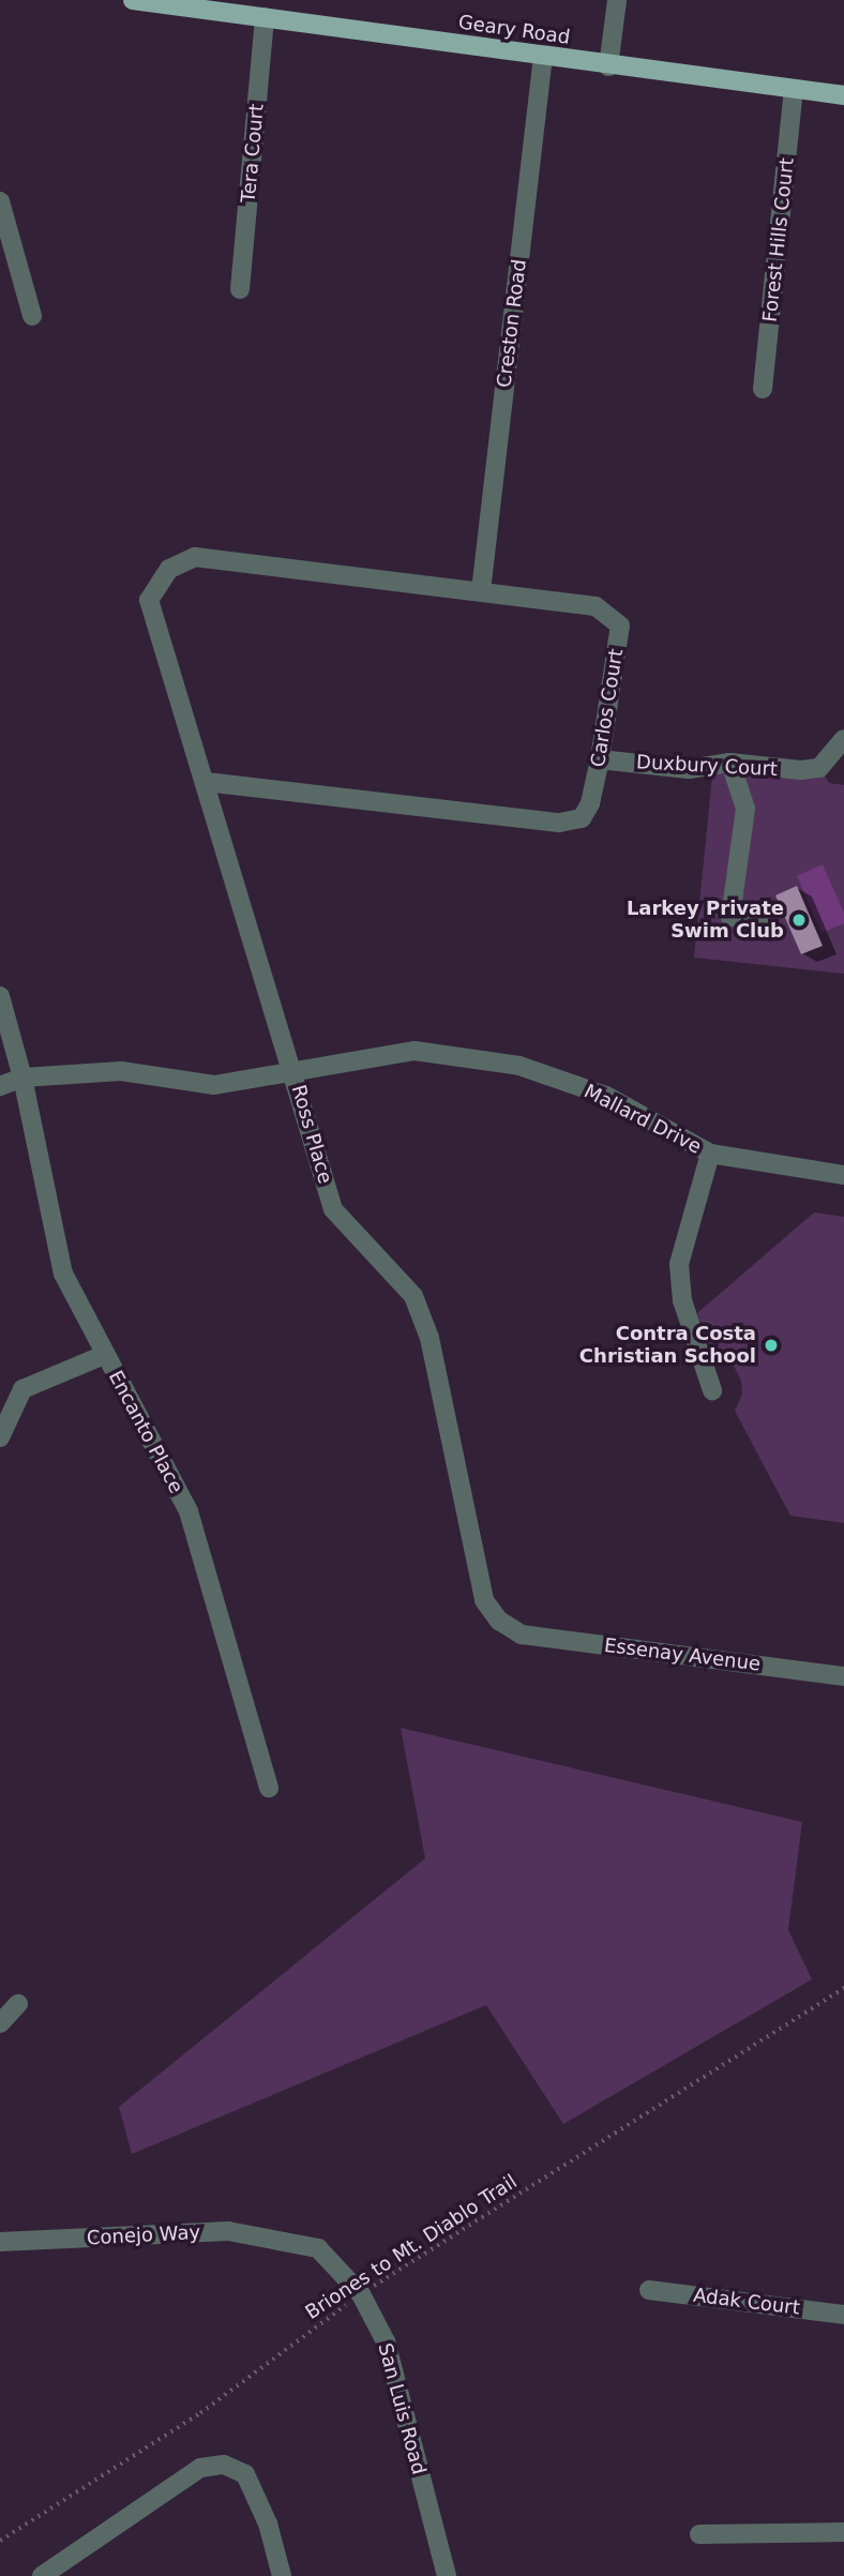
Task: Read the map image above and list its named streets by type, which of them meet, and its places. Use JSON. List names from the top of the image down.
{
  "streets": {
    "main road": ["Geary Road"],
    "street": [
      "Tera Court",
      "Forest Hills Court",
      "Creston Road",
      "Carlos Court",
      "Duxbury Court",
      "Mallard Drive",
      "Ross Place",
      "Encanto Place",
      "Essenay Avenue",
      "Conejo Way",
      "Adak Court",
      "San Luis Road"
    ],
    "path": ["Briones to Mt. Diablo Trail"]
  },
  "crossings": [
    ["Geary Road", "Tera Court"],
    ["Geary Road", "Forest Hills Court"],
    ["Geary Road", "Creston Road"],
    ["Creston Road", "Carlos Court"],
    ["Carlos Court", "Duxbury Court"],
    ["Carlos Court", "Ross Place"],
    ["Mallard Drive", "Ross Place"],
    ["Mallard Drive", "Encanto Place"],
    ["Ross Place", "Essenay Avenue"],
    ["Conejo Way", "San Luis Road"],
    ["Briones to Mt. Diablo Trail", "San Luis Road"]
  ],
  "places": ["Larkey Private Swim Club", "Contra Costa Christian School"]
}
